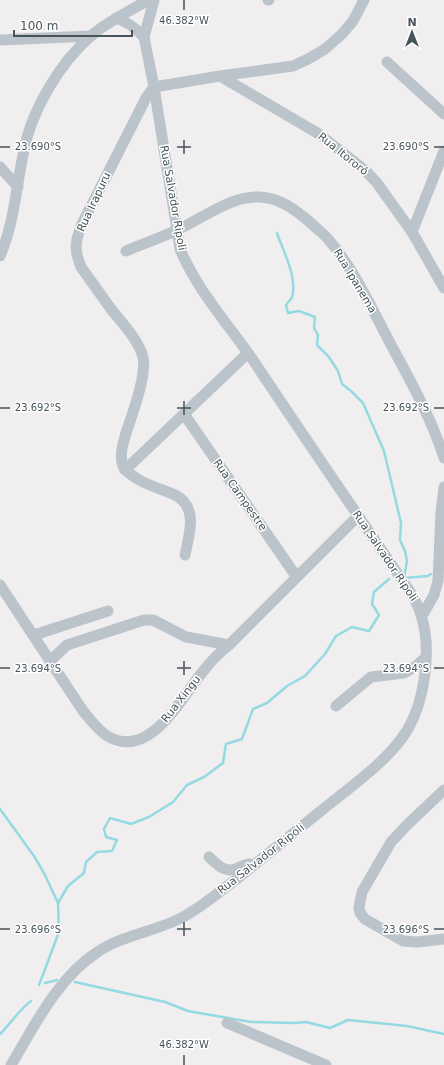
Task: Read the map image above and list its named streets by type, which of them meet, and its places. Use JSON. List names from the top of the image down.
{
  "streets": {
    "street": [
      "Rua Itororó",
      "Rua Salvador Ripoli",
      "Rua Irapuru",
      "Rua Ipanema",
      "Rua Campestre",
      "Rua Xingu"
    ]
  },
  "crossings": [
    ["Rua Salvador Ripoli", "Rua Irapuru"],
    ["Rua Salvador Ripoli", "Rua Ipanema"],
    ["Rua Salvador Ripoli", "Rua Xingu"],
    ["Rua Campestre", "Rua Xingu"]
  ],
  "scale_bar": "100 m",
  "north": "top",
  "coordinates": [
    "46.382°W",
    "23.690°S",
    "23.692°S",
    "23.694°S",
    "23.696°S"
  ]
}
